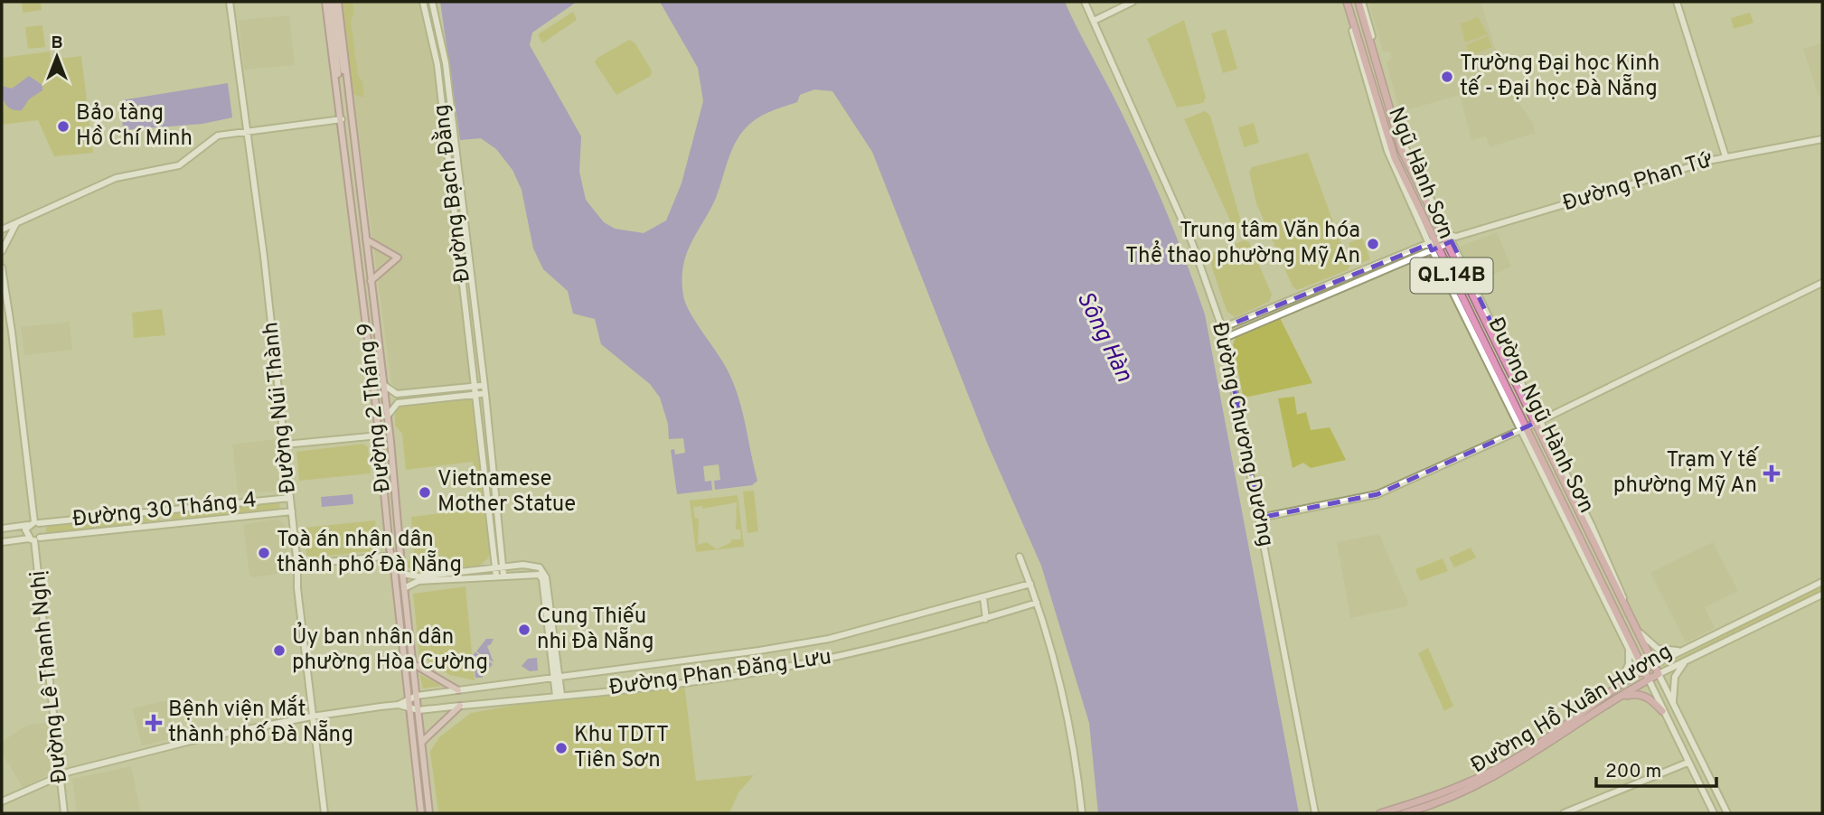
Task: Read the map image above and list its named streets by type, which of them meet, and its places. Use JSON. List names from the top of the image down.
{
  "streets": {
    "highway": [
      "Ngũ Hành Sơn",
      "QL.14B",
      "Đường Ngũ Hành Sơn",
      "Đường Hồ Xuân Hương"
    ],
    "main road": [
      "Đường Phan Tứ",
      "Đường Bạch Đằng",
      "Đường Núi Thành",
      "Đường 2 Tháng 9",
      "Đường Chương Dương",
      "Đường 30 Tháng 4",
      "Đường Phan Đăng Lưu",
      "Đường Lê Thanh Nghị"
    ]
  },
  "crossings": [
    ["Ngũ Hành Sơn", "Đường Phan Tứ"],
    ["Ngũ Hành Sơn", "Đường Ngũ Hành Sơn"],
    ["Đường Phan Tứ", "Đường Ngũ Hành Sơn"],
    ["Đường Núi Thành", "Đường 30 Tháng 4"],
    ["Đường Núi Thành", "Đường Phan Đăng Lưu"],
    ["Đường 2 Tháng 9", "Đường Phan Đăng Lưu"],
    ["Đường Ngũ Hành Sơn", "Đường Hồ Xuân Hương"],
    ["Đường 30 Tháng 4", "Đường Lê Thanh Nghị"],
    ["Đường Phan Đăng Lưu", "Đường Lê Thanh Nghị"]
  ],
  "water": ["Sông Hàn"],
  "places": {
    "other": [
      "Trường Đại học Kinh tế - Đại học Đà Nẵng",
      "Bảo tàng Hồ Chí Minh",
      "Trung tâm Văn hóa Thể thao phường Mỹ An",
      "Vietnamese Mother Statue",
      "Toà án nhân dân thành phố Đà Nẵng",
      "Cung Thiếu nhi Đà Nẵng",
      "Ủy ban nhân dân phường Hòa Cường",
      "Khu TDTT Tiên Sơn"
    ],
    "health": ["Trạm Y tế phường Mỹ An", "Bệnh viện Mắt thành phố Đà Nẵng"]
  },
  "scale_bar": "200 m",
  "north": "top"
}
